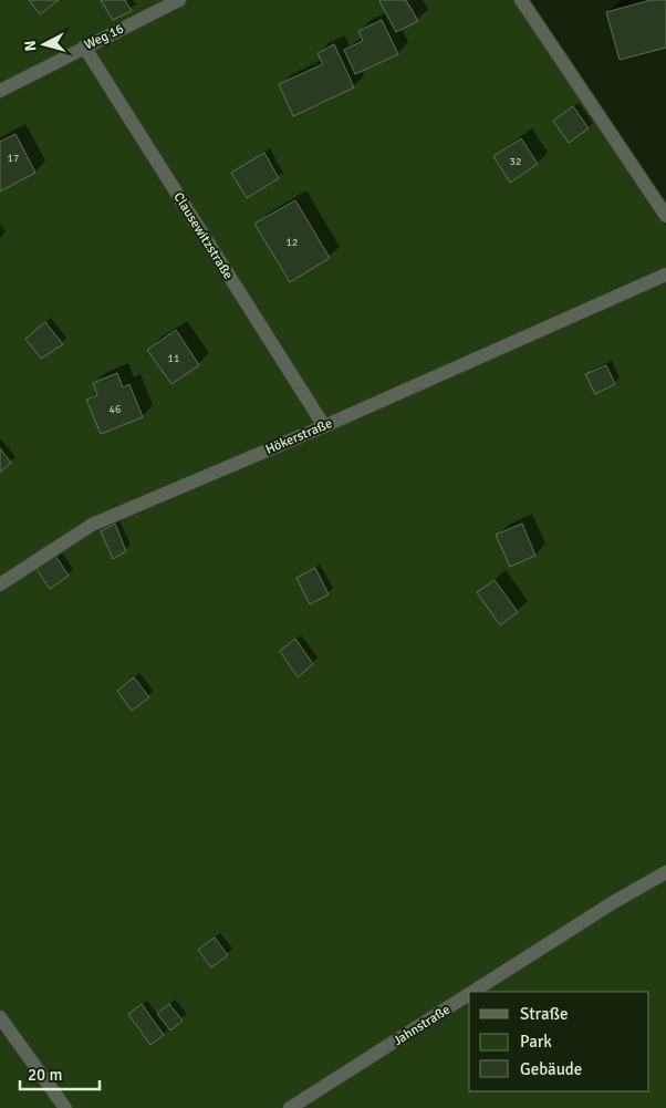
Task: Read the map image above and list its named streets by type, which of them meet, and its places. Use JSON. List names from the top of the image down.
{
  "streets": {
    "street": [
      "Weg 16",
      "Clausewitzstraße",
      "Hökerstraße",
      "Jahnstraße"
    ]
  },
  "crossings": [
    ["Weg 16", "Clausewitzstraße"],
    ["Clausewitzstraße", "Hökerstraße"]
  ],
  "house_numbers": [
    "17",
    "32",
    "12",
    "11",
    "46"
  ],
  "legend": ["Straße", "Park", "Gebäude"],
  "scale_bar": "20 m",
  "north": "left"
}
